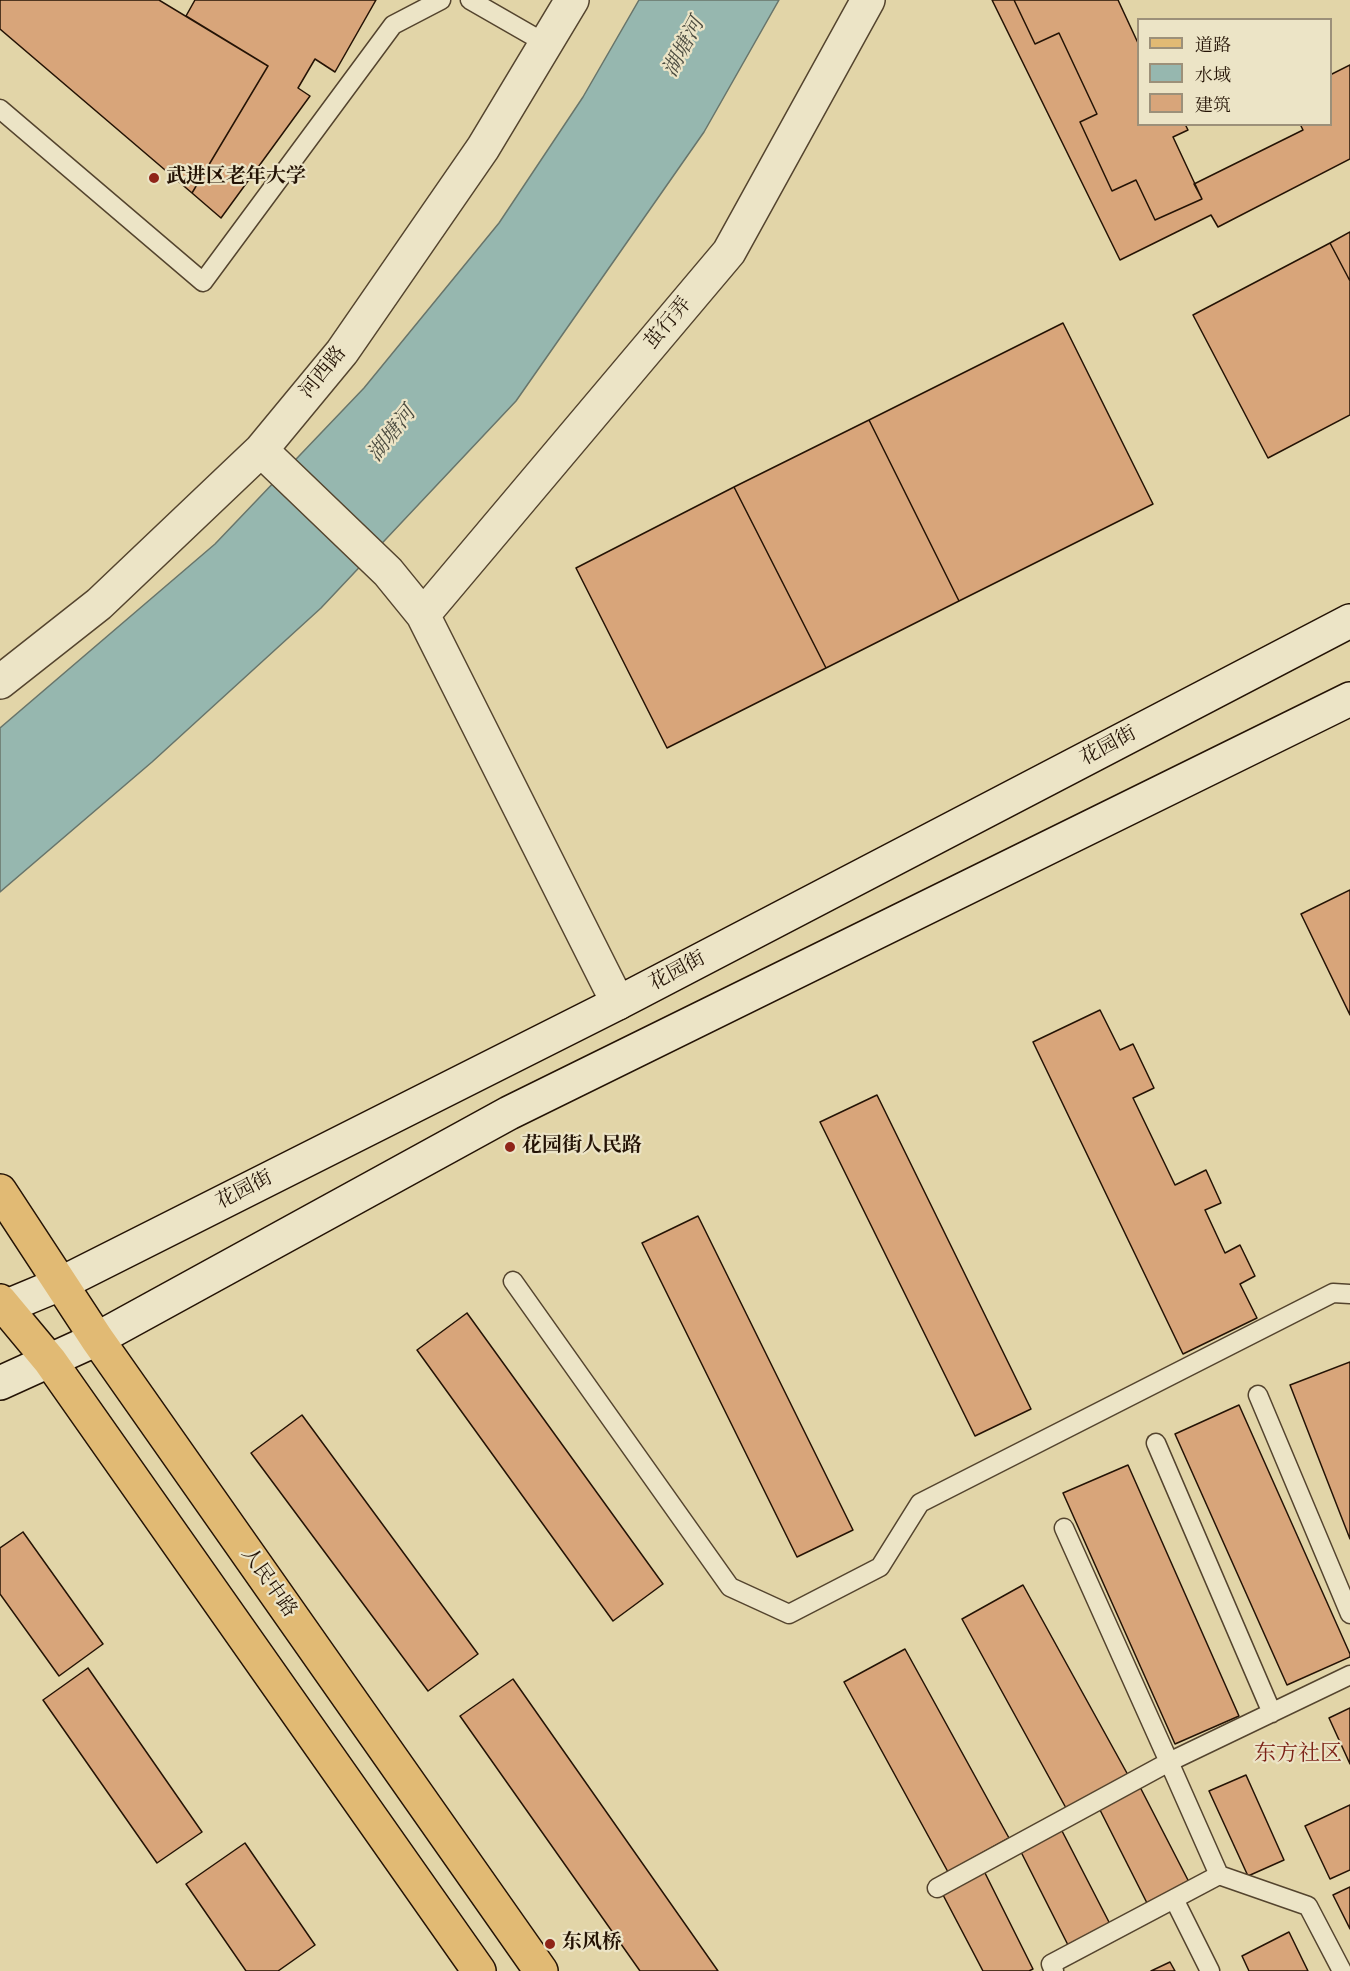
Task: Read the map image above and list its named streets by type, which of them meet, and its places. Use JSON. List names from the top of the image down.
{
  "streets": {
    "main road": [
      "茧行弄",
      "河西路",
      "花园街",
      "人民中路"
    ]
  },
  "crossings": [
    ["花园街", "人民中路"]
  ],
  "districts": ["东方社区"],
  "water": ["湖塘河"],
  "places": ["武进区老年大学", "花园街人民路", "东风桥"],
  "legend": ["道路", "水域", "建筑"]
}
